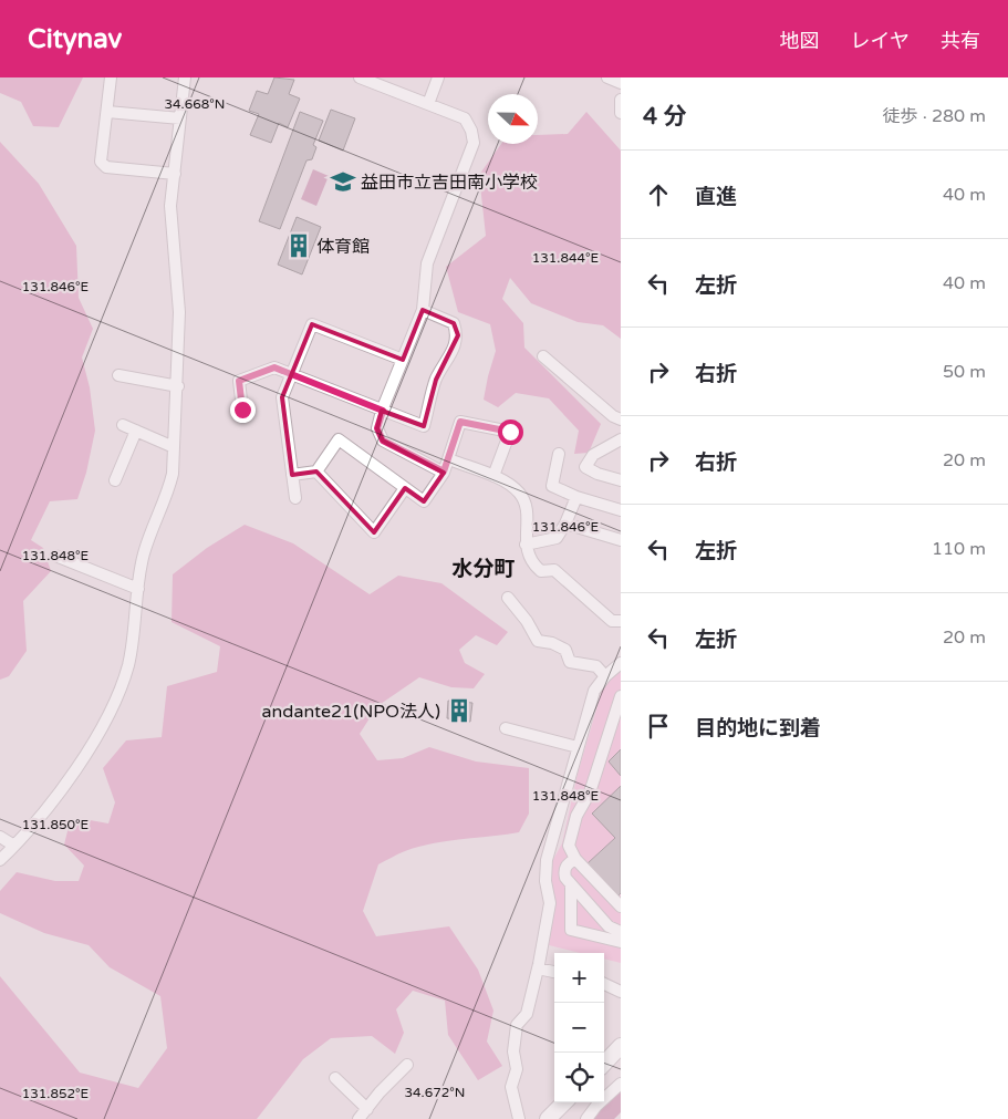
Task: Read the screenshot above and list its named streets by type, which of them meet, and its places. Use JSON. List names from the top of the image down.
{
  "districts": ["水分町"],
  "places": {
    "school or university": ["益田市立吉田南小学校"],
    "building": ["体育館", "andante21(NPO法人)"]
  },
  "north": "right",
  "page": {
    "header": "Citynav",
    "nav": ["地図", "レイヤ", "共有"],
    "heading": ["4 分", "徒歩 · 280 m"],
    "list": [
      ["直進", "40 m"],
      ["左折", "40 m"],
      ["右折", "50 m"],
      ["右折", "20 m"],
      ["左折", "110 m"],
      ["左折", "20 m"],
      "目的地に到着"
    ],
    "map_buttons": ["+", "−"]
  },
  "coordinates": [
    "34.668°N",
    "131.844°E",
    "131.846°E",
    "131.848°E",
    "131.850°E",
    "34.672°N",
    "131.852°E"
  ]
}
